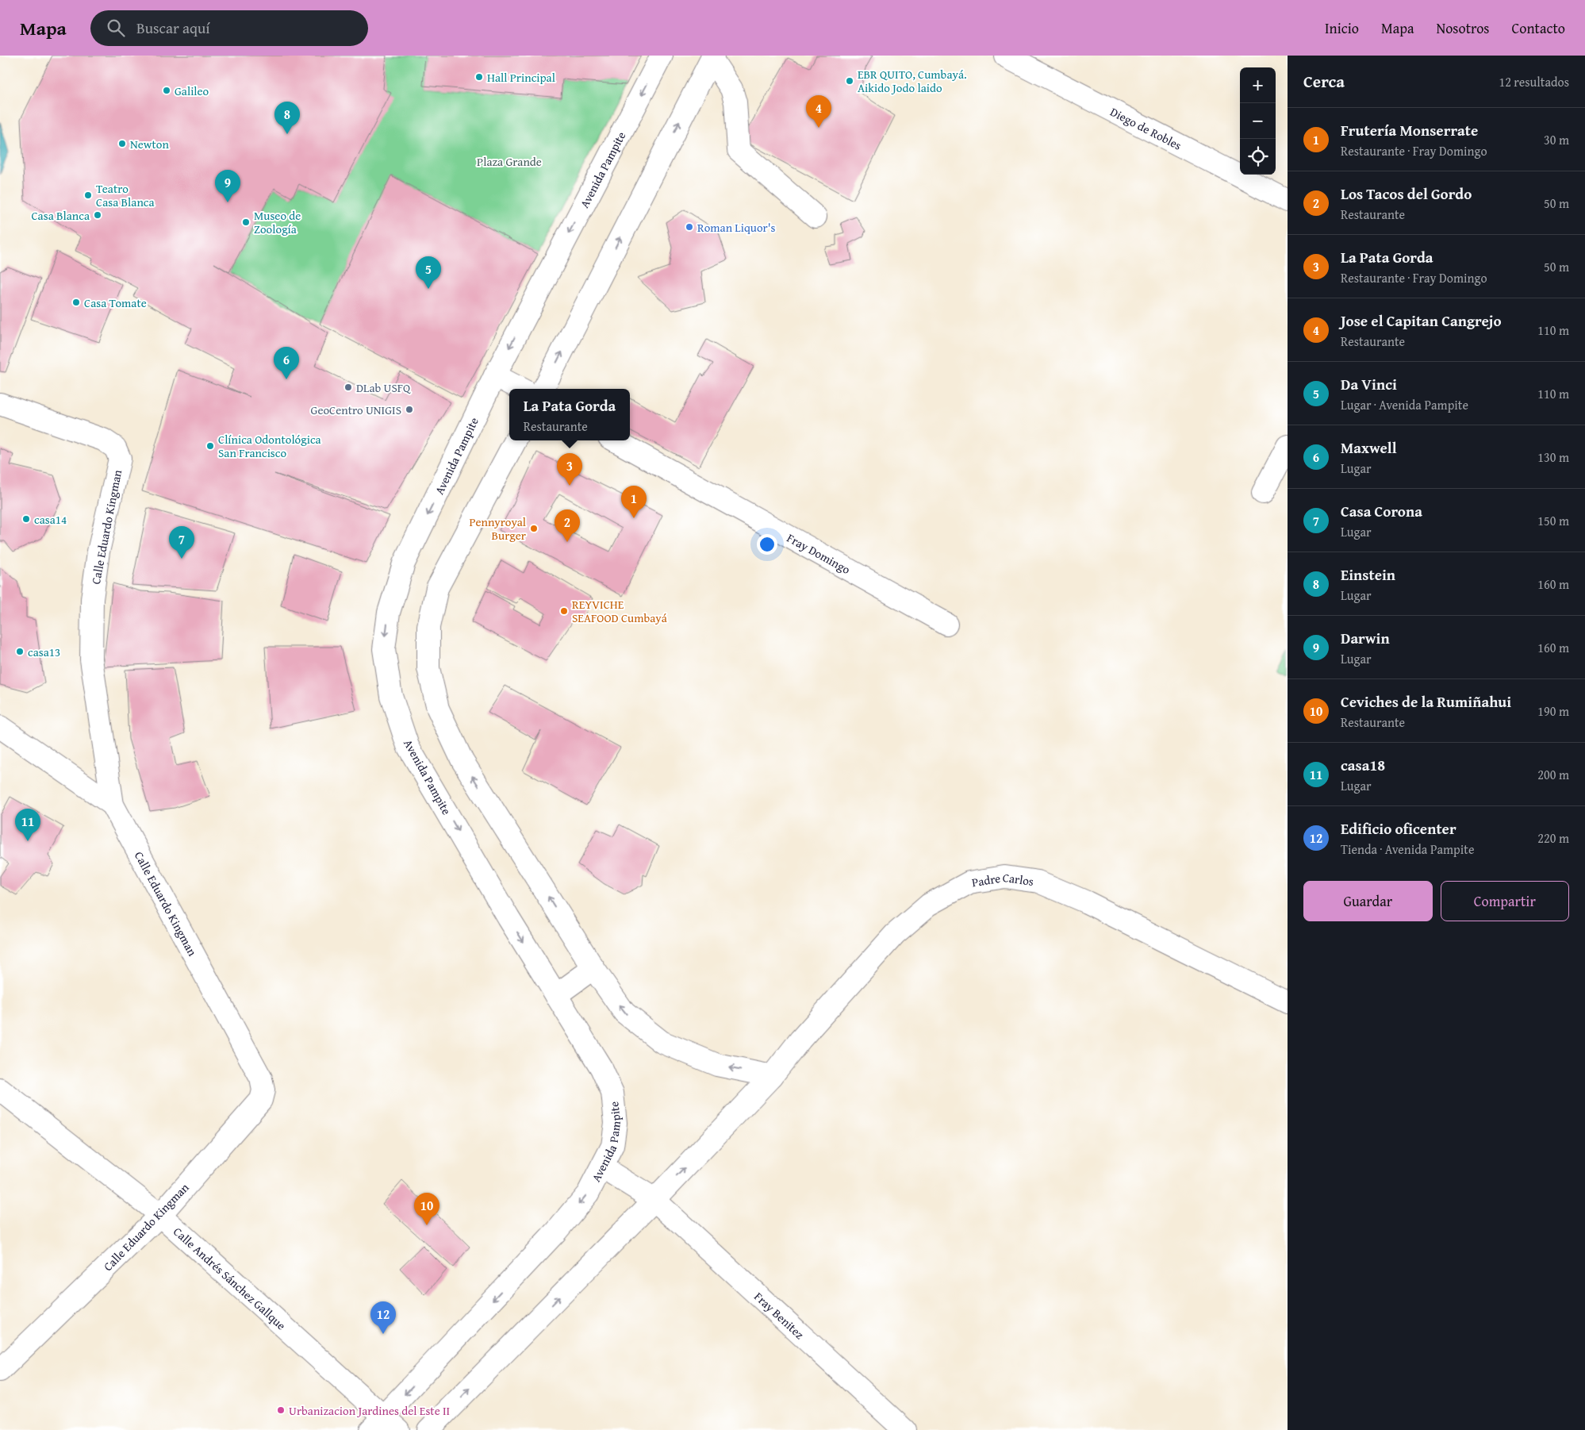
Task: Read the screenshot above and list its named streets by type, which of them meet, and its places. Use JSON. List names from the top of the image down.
{
  "streets": {
    "street": [
      "Diego de Robles",
      "Avenida Pampite",
      "Calle Eduardo Kingman",
      "Fray Domingo",
      "Padre Carlos",
      "Calle Andrés Sánchez Gallque",
      "Fray Benitez"
    ]
  },
  "crossings": [
    ["Avenida Pampite", "Calle Andrés Sánchez Gallque"],
    ["Avenida Pampite", "Fray Benitez"],
    ["Calle Eduardo Kingman", "Calle Andrés Sánchez Gallque"]
  ],
  "one_way": ["Avenida Pampite"],
  "parks": ["Plaza Grande"],
  "places": [
    "Hall Principal",
    "EBR QUITO, Cumbayá. Aikido Jodo laido",
    "Galileo",
    "Newton",
    "Teatro Casa Blanca",
    "Casa Blanca",
    "Museo de Zoología",
    "Roman Liquor's",
    "Casa Tomate",
    "DLab USFQ",
    "GeoCentro UNIGIS",
    "Clínica Odontológica San Francisco",
    "casa14",
    "Pennyroyal Burger",
    "REYVICHE SEAFOOD Cumbayá",
    "casa13",
    "Urbanizacion Jardines del Este II"
  ],
  "page": {
    "header": "Mapa",
    "search": "Buscar aquí",
    "nav": [
      "Inicio",
      "Mapa",
      "Nosotros",
      "Contacto"
    ],
    "heading": ["Cerca", "12 resultados"],
    "map_buttons": ["+", "−"],
    "pins": [
      "4",
      "8",
      "9",
      "5",
      "6",
      "3",
      "1",
      "2",
      "7",
      "11",
      "10",
      "12"
    ],
    "list": [
      {
        "mark": "1",
        "name": "Frutería Monserrate",
        "note": "Restaurante · Fray Domingo",
        "value": "30 m"
      },
      {
        "mark": "2",
        "name": "Los Tacos del Gordo",
        "note": "Restaurante",
        "value": "50 m"
      },
      {
        "mark": "3",
        "name": "La Pata Gorda",
        "note": "Restaurante · Fray Domingo",
        "value": "50 m"
      },
      {
        "mark": "4",
        "name": "Jose el Capitan Cangrejo",
        "note": "Restaurante",
        "value": "110 m"
      },
      {
        "mark": "5",
        "name": "Da Vinci",
        "note": "Lugar · Avenida Pampite",
        "value": "110 m"
      },
      {
        "mark": "6",
        "name": "Maxwell",
        "note": "Lugar",
        "value": "130 m"
      },
      {
        "mark": "7",
        "name": "Casa Corona",
        "note": "Lugar",
        "value": "150 m"
      },
      {
        "mark": "8",
        "name": "Einstein",
        "note": "Lugar",
        "value": "160 m"
      },
      {
        "mark": "9",
        "name": "Darwin",
        "note": "Lugar",
        "value": "160 m"
      },
      {
        "mark": "10",
        "name": "Ceviches de la Rumiñahui",
        "note": "Restaurante",
        "value": "190 m"
      },
      {
        "mark": "11",
        "name": "casa18",
        "note": "Lugar",
        "value": "200 m"
      },
      {
        "mark": "12",
        "name": "Edificio oficenter",
        "note": "Tienda · Avenida Pampite",
        "value": "220 m"
      }
    ],
    "popup": ["La Pata Gorda", "Restaurante"],
    "buttons": ["Guardar", "Compartir"]
  }
}
